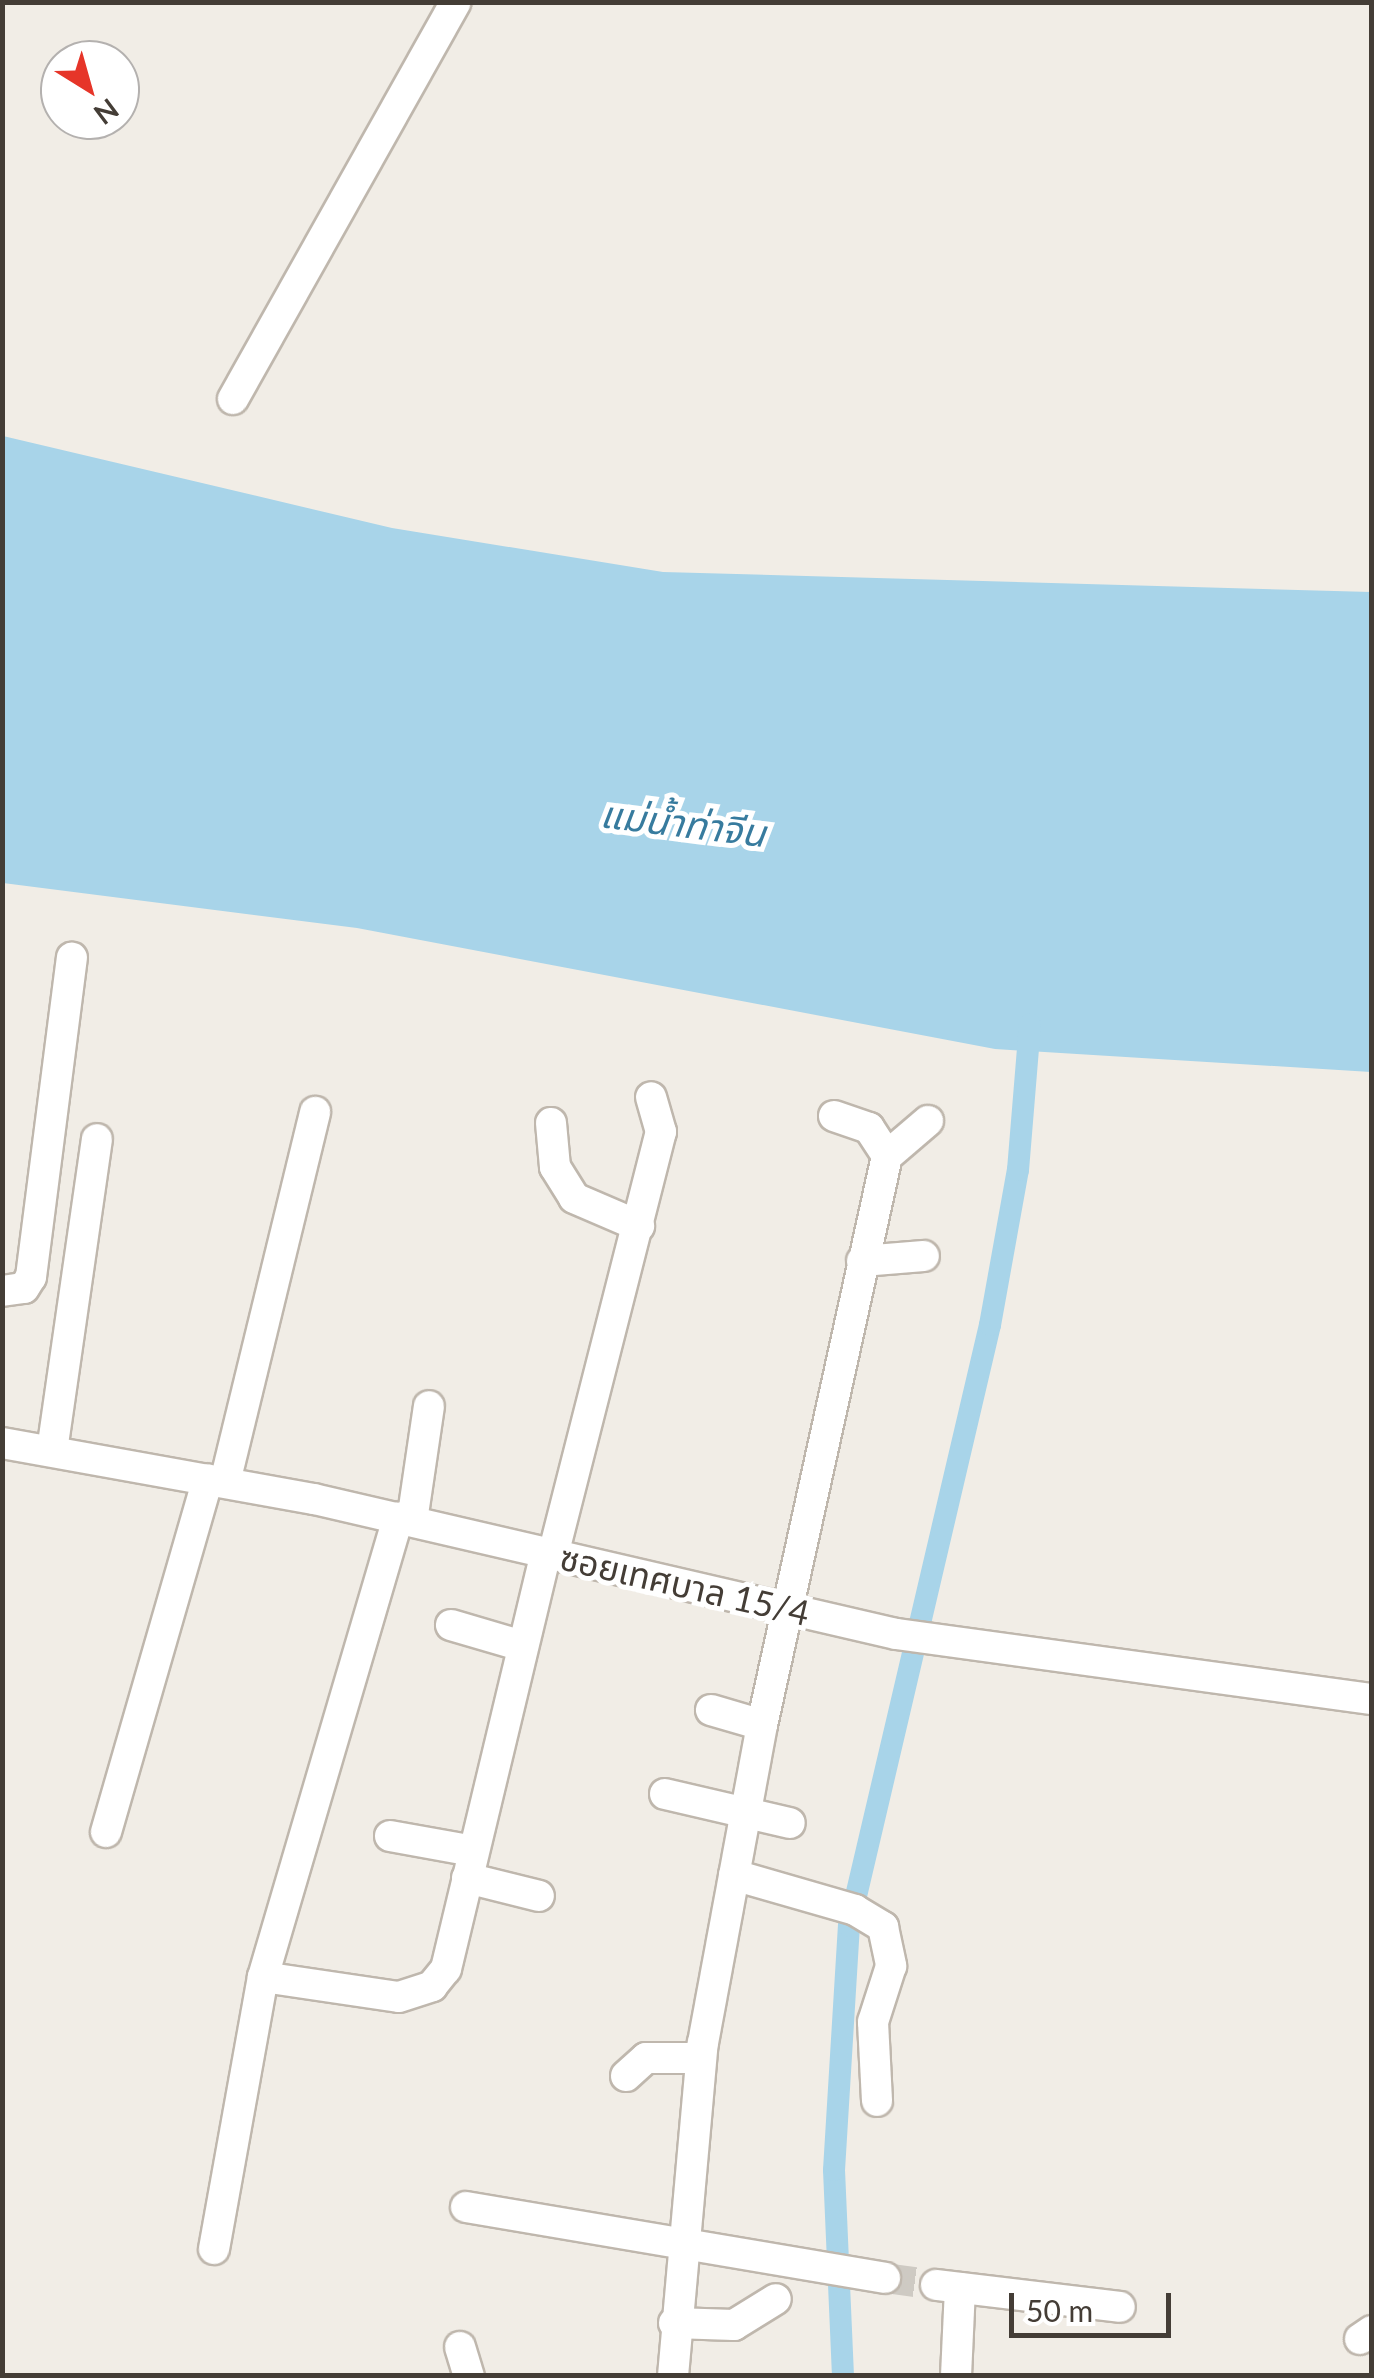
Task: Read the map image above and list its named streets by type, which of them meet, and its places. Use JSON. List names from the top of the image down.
{
  "streets": {
    "street": ["ซอยเทศบาล 15/4"]
  },
  "water": ["แม่น้ำท่าจีน"],
  "scale_bar": "50 m",
  "north": "bottom right"
}
